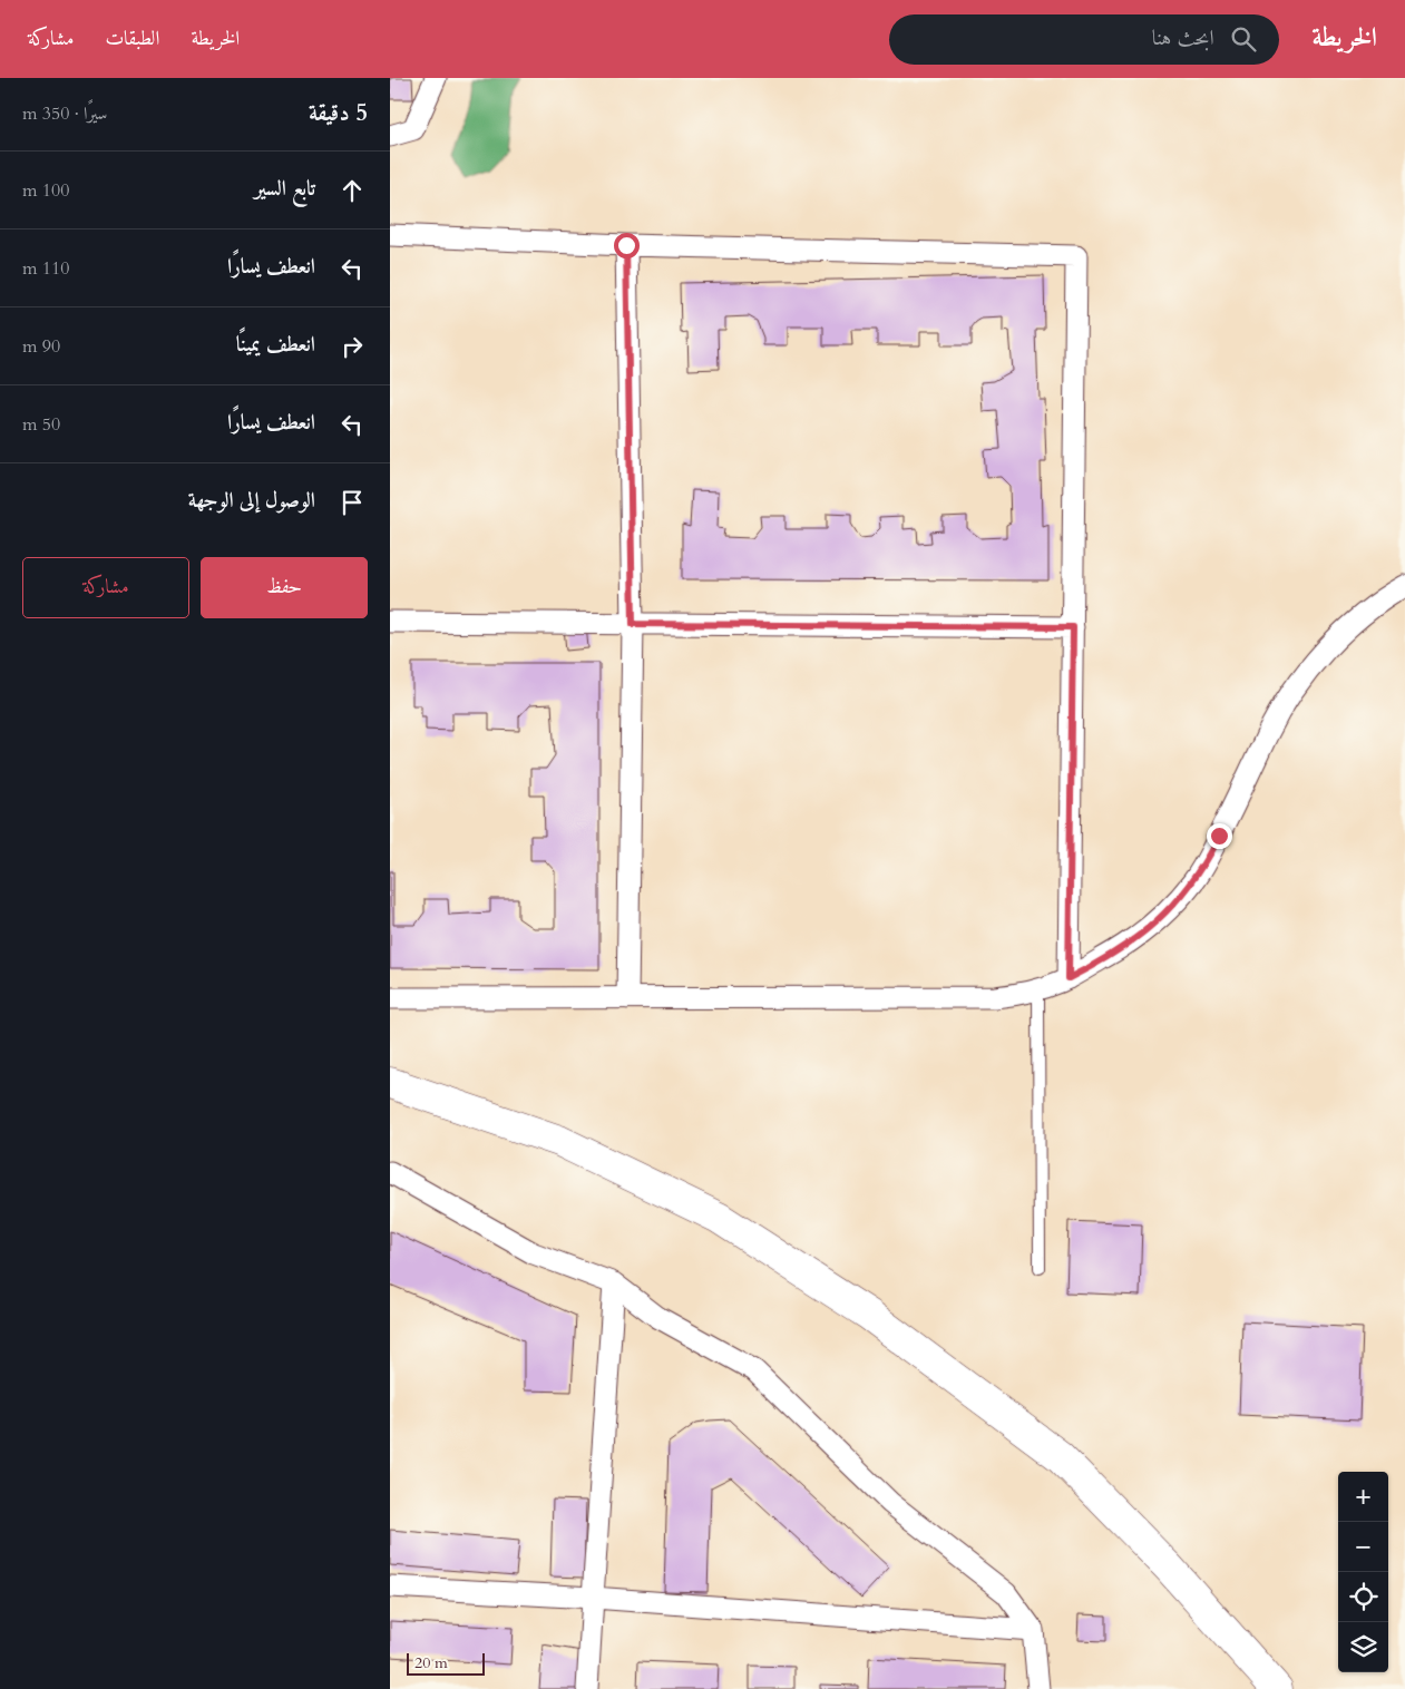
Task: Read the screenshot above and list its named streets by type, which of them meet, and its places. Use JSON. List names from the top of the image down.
{
  "scale_bar": "20 m",
  "page": {
    "header": "الخريطة",
    "search": "ابحث هنا",
    "nav": ["الخريطة", "الطبقات", "مشاركة"],
    "heading": ["5 دقيقة", "سيرًا · 350 m"],
    "list": [
      ["تابع السير", "100 m"],
      ["انعطف يسارًا", "110 m"],
      ["انعطف يمينًا", "90 m"],
      ["انعطف يسارًا", "50 m"],
      "الوصول إلى الوجهة"
    ],
    "buttons": ["حفظ", "مشاركة"],
    "map_buttons": ["+", "−"],
    "scale": "20 m"
  }
}
